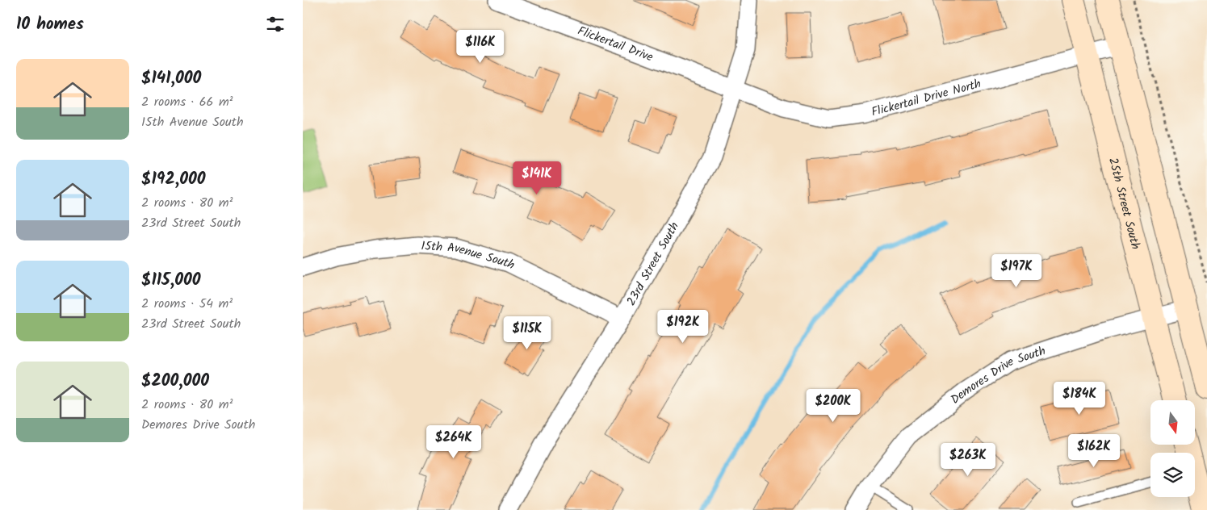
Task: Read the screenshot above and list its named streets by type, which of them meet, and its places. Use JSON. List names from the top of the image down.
{
  "streets": {
    "main road": ["25th Street South"],
    "street": [
      "Flickertail Drive",
      "Flickertail Drive North",
      "15th Avenue South",
      "23rd Street South",
      "Demores Drive South"
    ]
  },
  "crossings": [
    ["Flickertail Drive", "Flickertail Drive North"],
    ["Flickertail Drive", "23rd Street South"],
    ["Flickertail Drive North", "25th Street South"],
    ["Flickertail Drive North", "23rd Street South"],
    ["25th Street South", "Demores Drive South"],
    ["15th Avenue South", "23rd Street South"]
  ],
  "north": "bottom",
  "page": {
    "heading": "10 homes",
    "price": [
      "$116K",
      "$141K",
      "$197K",
      "$192K",
      "$115K",
      "$184K",
      "$200K",
      "$264K",
      "$162K",
      "$263K"
    ],
    "list": [
      {
        "name": "$141,000",
        "note": "2 rooms · 66 m² · 15th Avenue South"
      },
      {
        "name": "$192,000",
        "note": "2 rooms · 80 m² · 23rd Street South"
      },
      {
        "name": "$115,000",
        "note": "2 rooms · 54 m² · 23rd Street South"
      },
      {
        "name": "$200,000",
        "note": "2 rooms · 80 m² · Demores Drive South"
      }
    ]
  }
}
